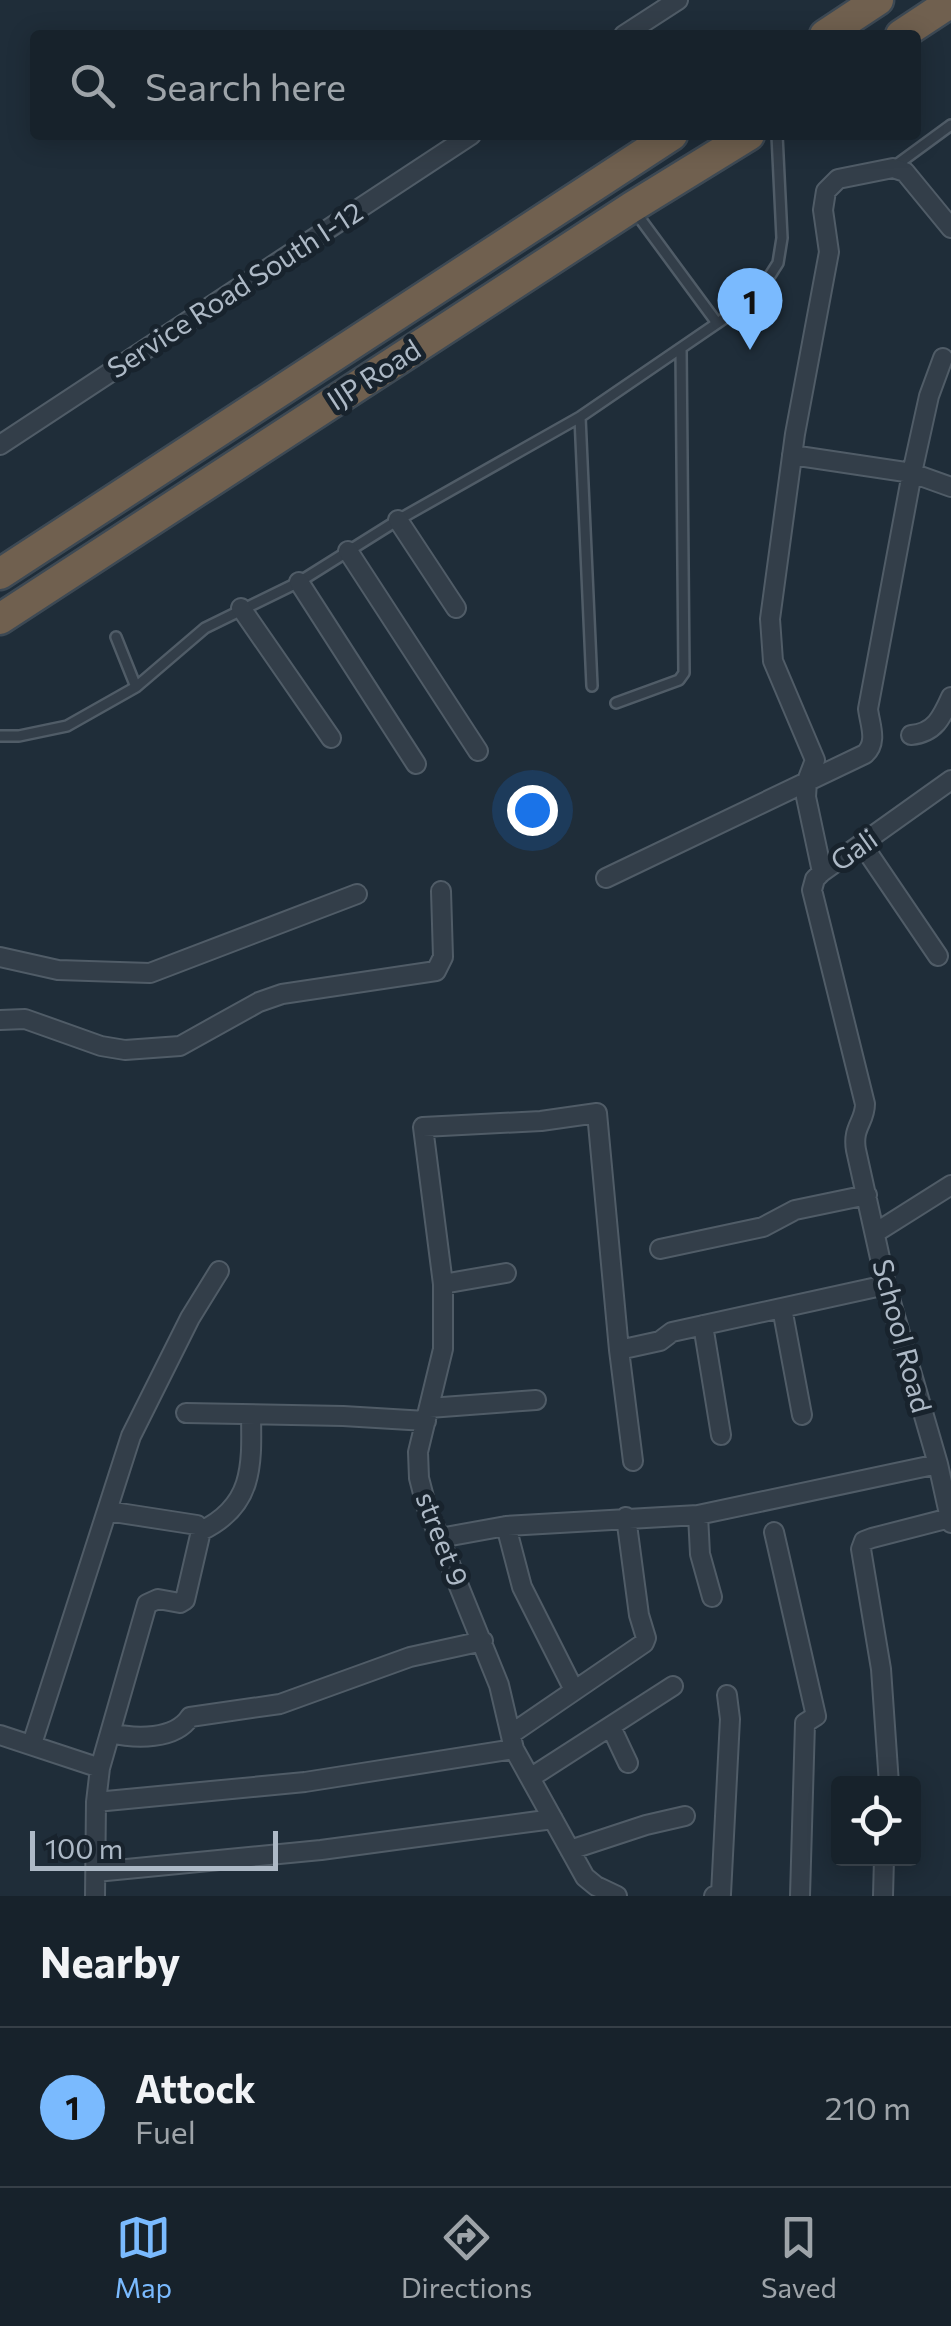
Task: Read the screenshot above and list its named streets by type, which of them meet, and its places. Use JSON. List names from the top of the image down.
{
  "streets": {
    "highway": ["IJP Road"],
    "street": [
      "Service Road South I-12",
      "Gali",
      "School Road",
      "street 9"
    ]
  },
  "crossings": [
    ["Gali", "School Road"]
  ],
  "scale_bar": "100 m",
  "page": {
    "search": "Search here",
    "pins": "1",
    "scale": "100 m",
    "heading": "Nearby",
    "list": [
      {
        "mark": "1",
        "name": "Attock",
        "note": "Fuel",
        "value": "210 m"
      }
    ],
    "nav": ["Map", "Directions", "Saved"]
  }
}
